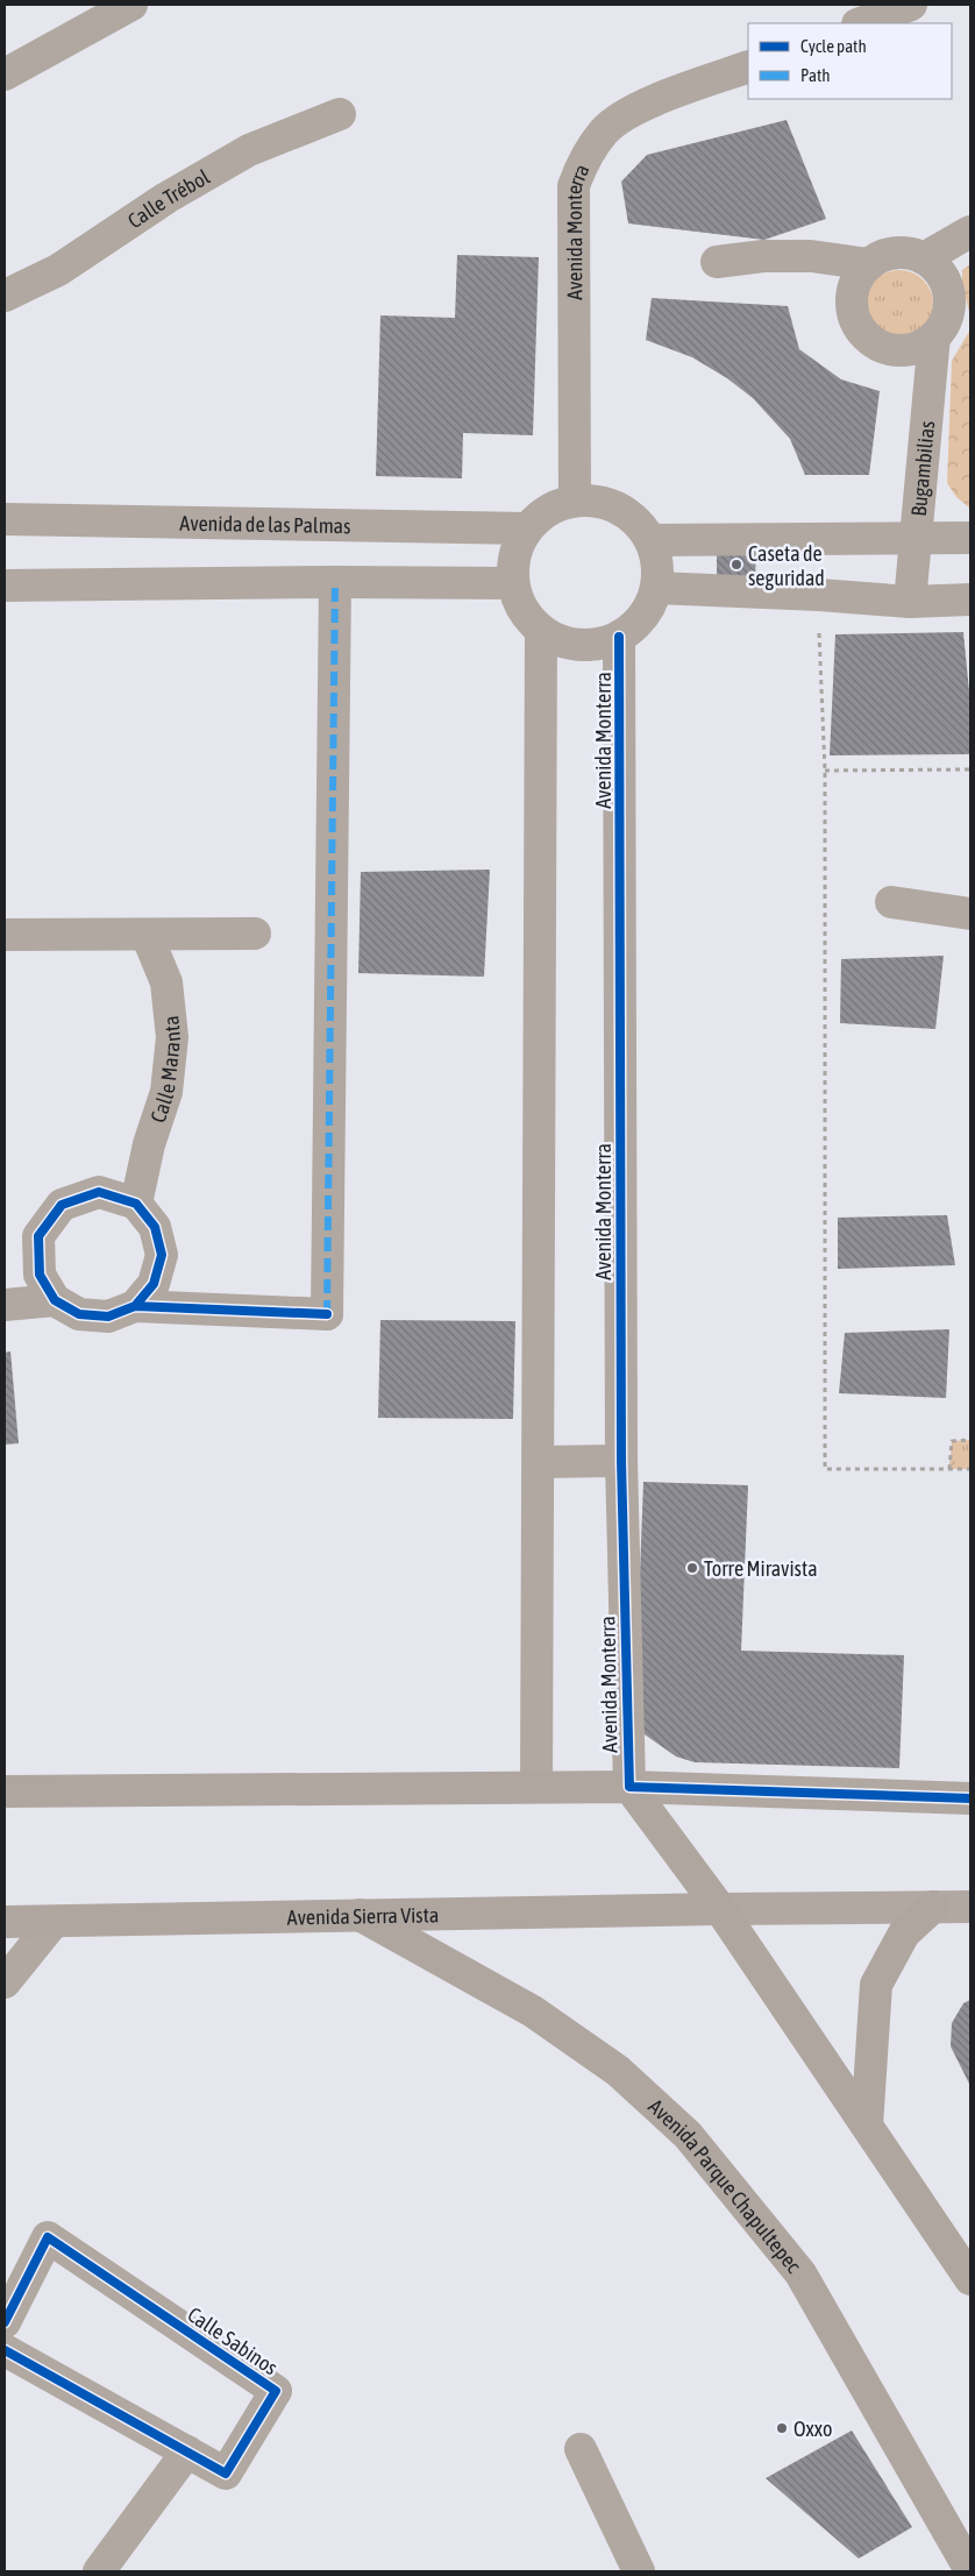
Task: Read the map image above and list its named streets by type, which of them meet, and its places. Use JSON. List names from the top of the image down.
{
  "streets": {
    "main road": ["Avenida Sierra Vista", "Avenida Parque Chapultepec"],
    "street": [
      "Calle Trébol",
      "Avenida Monterra",
      "Bugambilias",
      "Avenida de las Palmas",
      "Calle Maranta",
      "Calle Sabinos"
    ]
  },
  "crossings": [
    ["Avenida Monterra", "Avenida de las Palmas"],
    ["Avenida Sierra Vista", "Avenida Parque Chapultepec"]
  ],
  "places": ["Caseta de seguridad", "Torre Miravista", "Oxxo"],
  "legend": ["Cycle path", "Path"]
}
